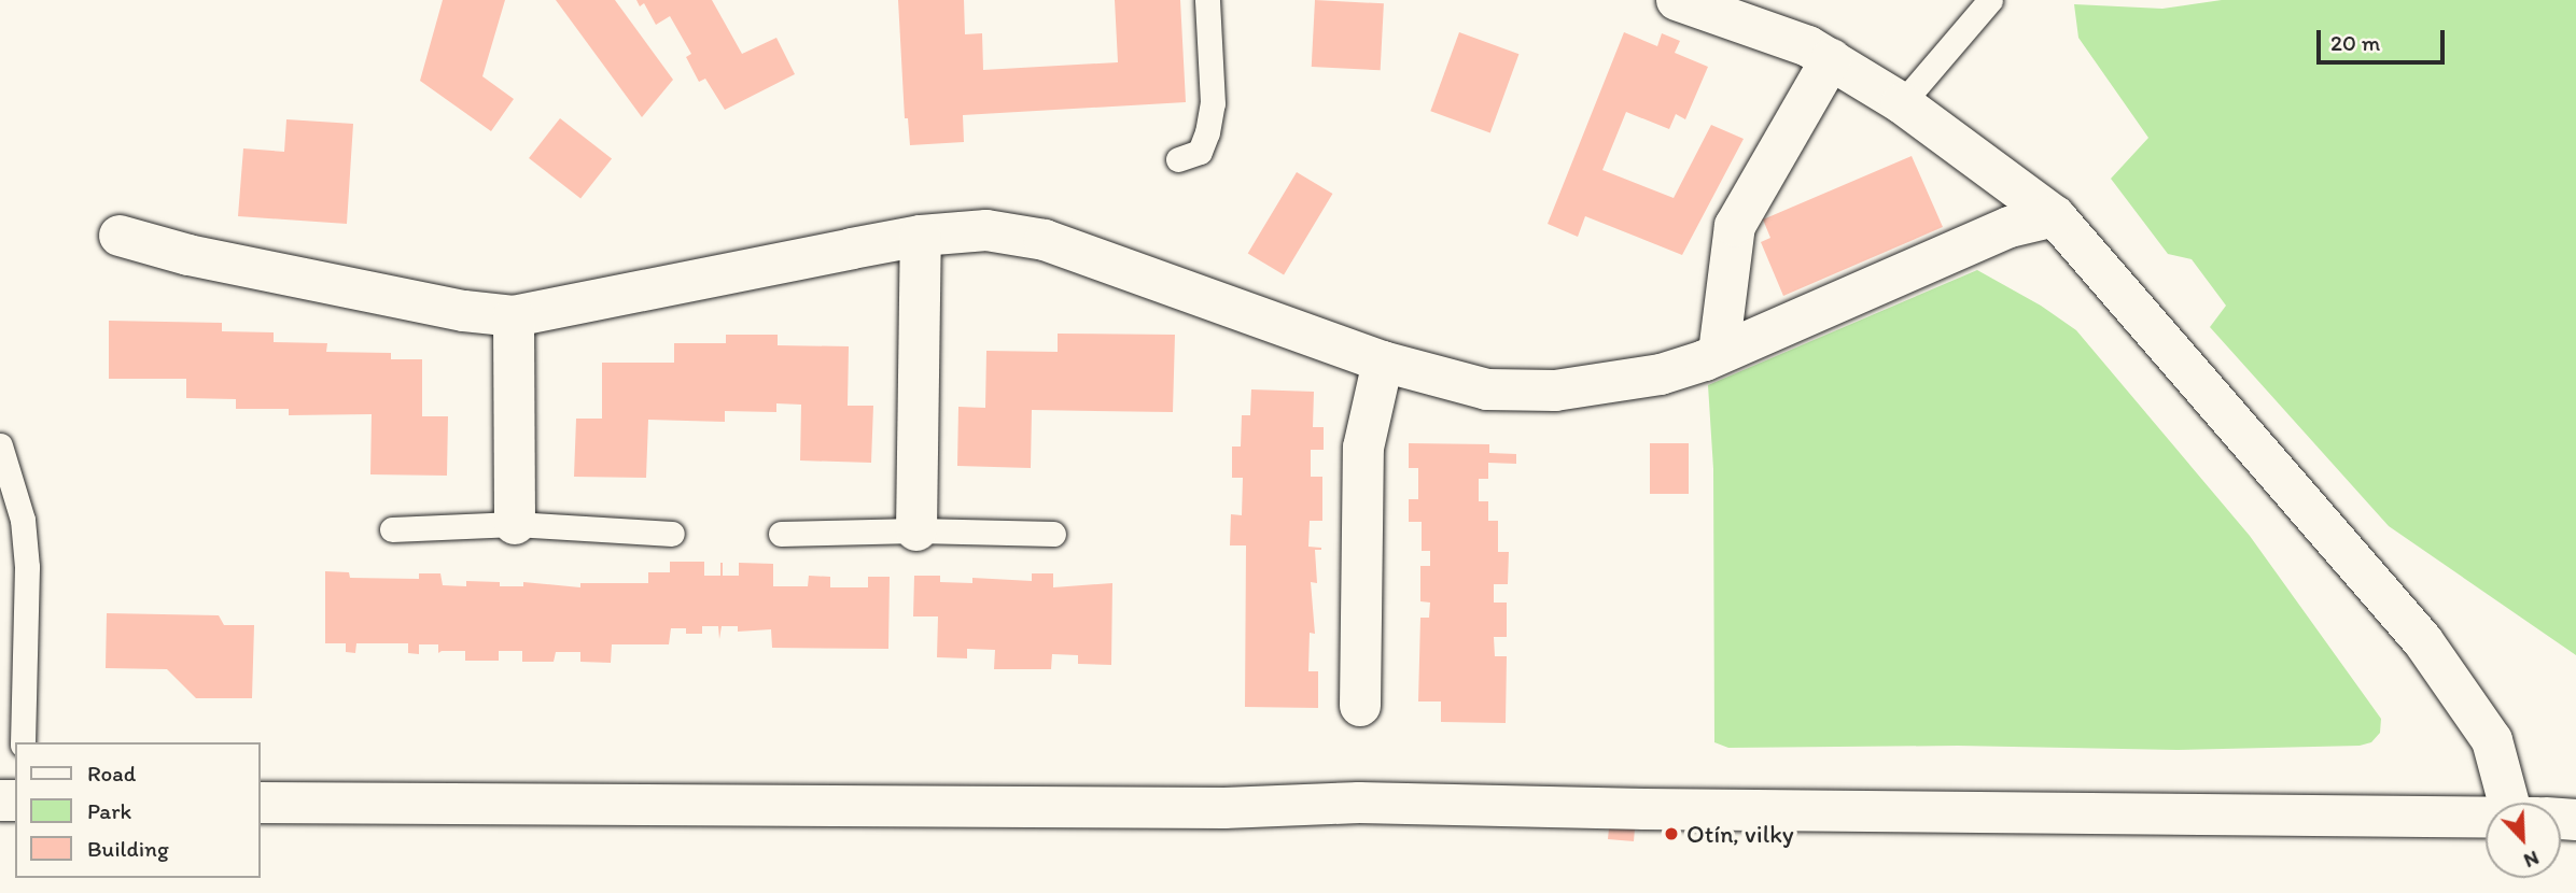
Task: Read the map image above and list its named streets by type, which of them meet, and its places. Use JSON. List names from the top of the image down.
{
  "places": ["Otín, vilky"],
  "legend": ["Road", "Park", "Building"],
  "scale_bar": "20 m",
  "north": "bottom right"
}
